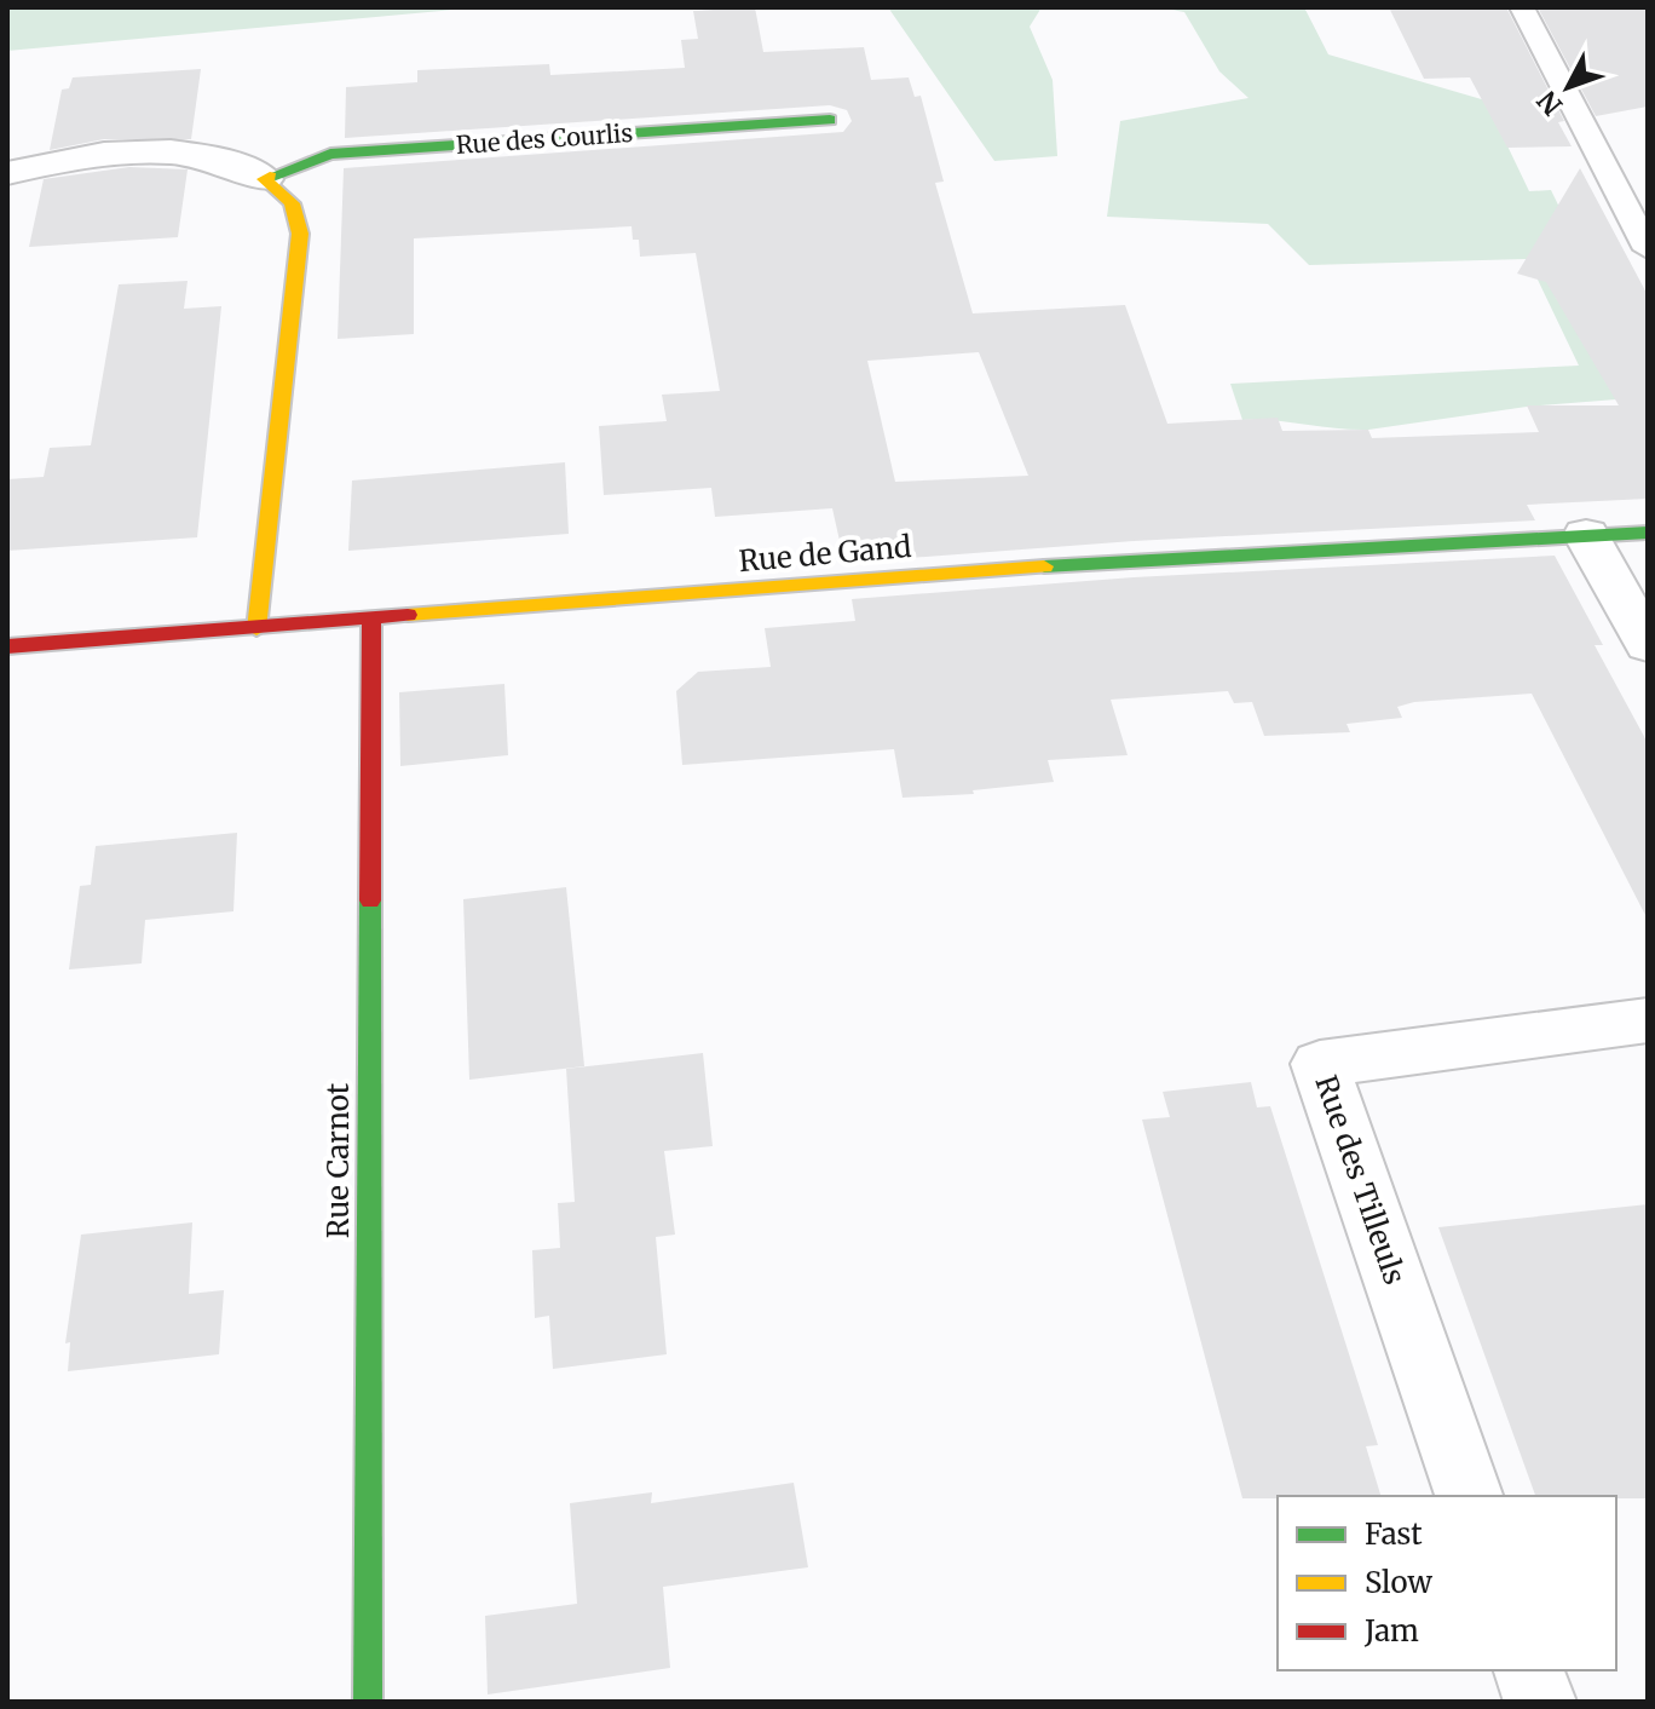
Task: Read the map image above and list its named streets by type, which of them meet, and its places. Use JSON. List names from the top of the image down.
{
  "streets": {
    "street": [
      "Rue des Courlis",
      "Rue de Gand",
      "Rue Carnot",
      "Rue des Tilleuls"
    ]
  },
  "crossings": [
    ["Rue de Gand", "Rue Carnot"]
  ],
  "legend": ["Fast", "Slow", "Jam"],
  "north": "bottom left"
}
